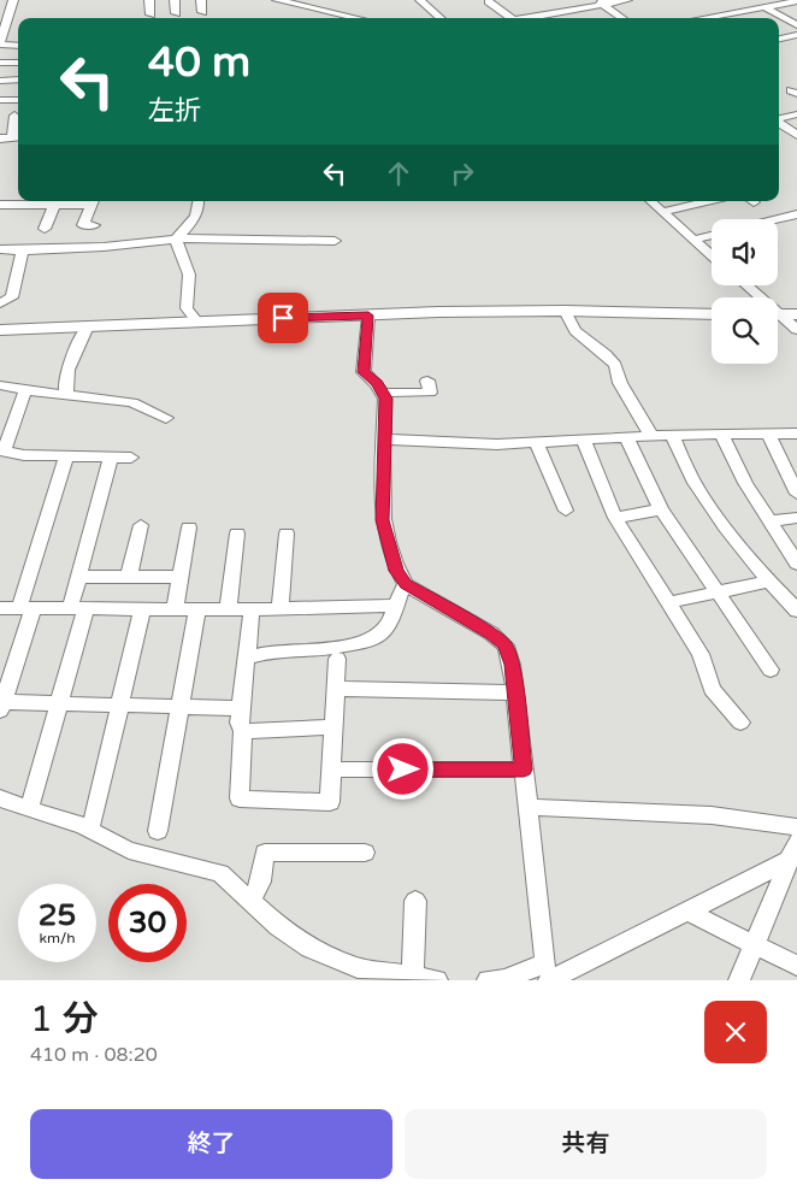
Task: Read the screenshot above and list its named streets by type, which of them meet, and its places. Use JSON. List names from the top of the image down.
{
  "page": {
    "turn": ["40 m", "左折"],
    "speed": "25 km/h",
    "limit": "30",
    "heading": ["1 分", "410 m · 08:20"],
    "buttons": ["終了", "共有"]
  }
}
